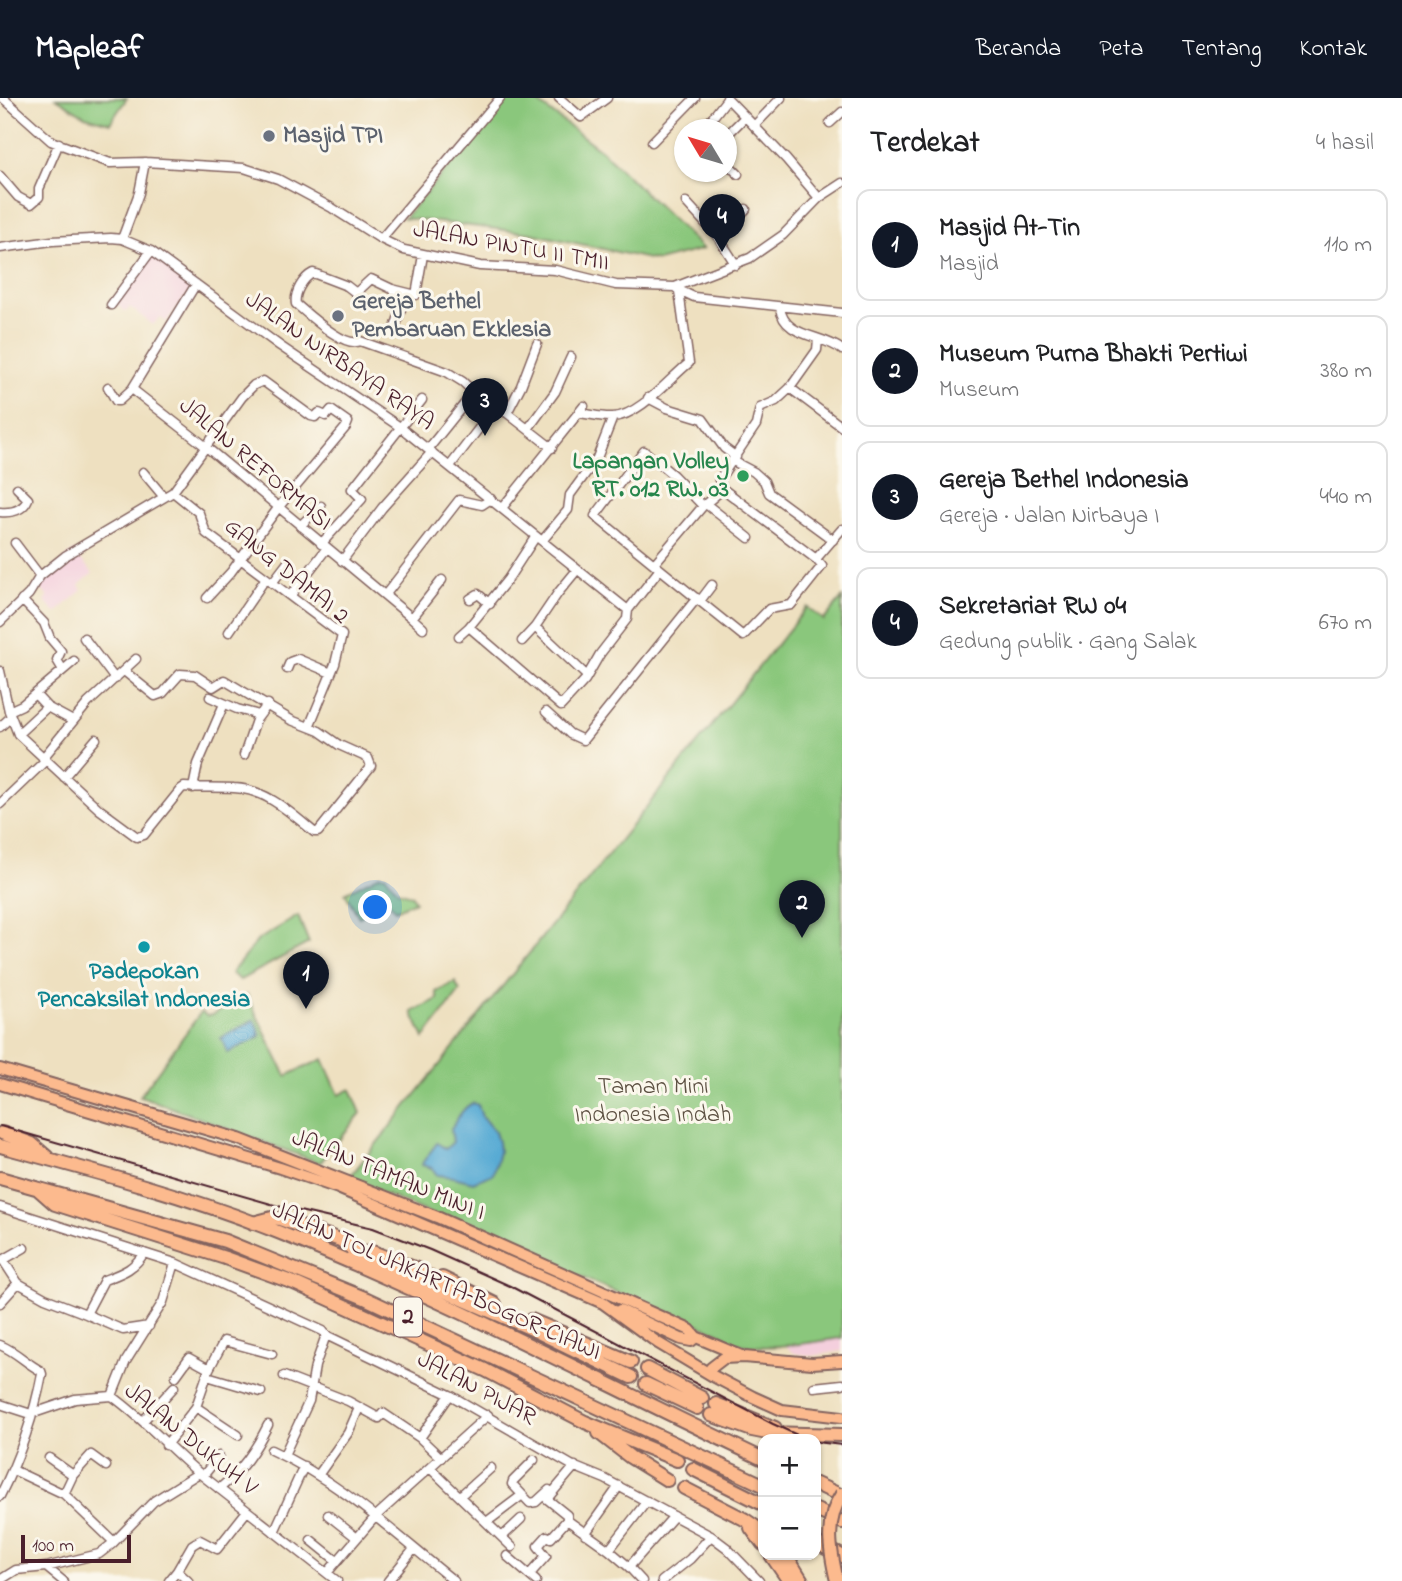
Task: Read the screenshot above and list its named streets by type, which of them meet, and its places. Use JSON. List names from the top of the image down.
{
  "streets": {
    "highway": ["JALAN TOL JAKARTA–BOGOR–CIAWI", "2"],
    "main road": ["JALAN TAMAN MINI I"],
    "street": [
      "JALAN PINTU II TMII",
      "JALAN NIRBAYA RAYA",
      "JALAN REFORMASI",
      "GANG DAMAI 2",
      "JALAN PIJAR",
      "JALAN DUKUH V"
    ]
  },
  "parks": ["Taman Mini Indonesia Indah"],
  "places": [
    "Masjid TPI",
    "Gereja Bethel Pembaruan Ekklesia",
    "Lapangan Volley RT. 012 RW. 03",
    "Padepokan Pencaksilat Indonesia"
  ],
  "scale_bar": "100 m",
  "north": "top left",
  "page": {
    "header": "Mapleaf",
    "nav": [
      "Beranda",
      "Peta",
      "Tentang",
      "Kontak"
    ],
    "heading": ["Terdekat", "4 hasil"],
    "list": [
      {
        "mark": "1",
        "name": "Masjid At-Tin",
        "note": "Masjid",
        "value": "110 m"
      },
      {
        "mark": "2",
        "name": "Museum Purna Bhakti Pertiwi",
        "note": "Museum",
        "value": "380 m"
      },
      {
        "mark": "3",
        "name": "Gereja Bethel Indonesia",
        "note": "Gereja · Jalan Nirbaya I",
        "value": "440 m"
      },
      {
        "mark": "4",
        "name": "Sekretariat RW 04",
        "note": "Gedung publik · Gang Salak",
        "value": "670 m"
      }
    ],
    "pins": [
      "4",
      "3",
      "2",
      "1"
    ],
    "map_buttons": ["+", "−"],
    "scale": "100 m"
  }
}
